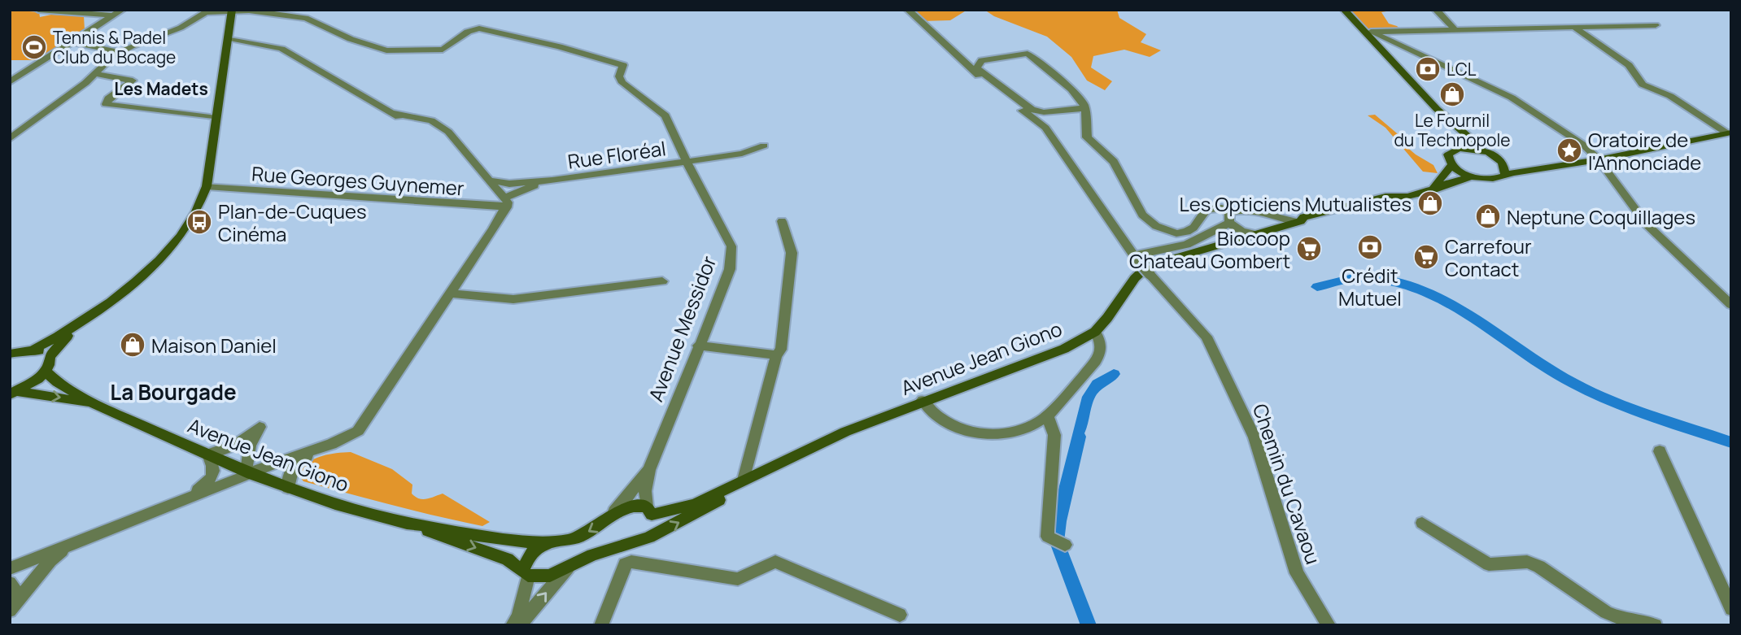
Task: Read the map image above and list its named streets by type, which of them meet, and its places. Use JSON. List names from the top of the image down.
{
  "streets": {
    "street": [
      "Rue Floréal",
      "Rue Georges Guynemer",
      "Avenue Messidor",
      "Avenue Jean Giono",
      "Chemin du Cavaou"
    ]
  },
  "crossings": [
    ["Rue Floréal", "Rue Georges Guynemer"],
    ["Rue Floréal", "Avenue Messidor"],
    ["Avenue Messidor", "Avenue Jean Giono"],
    ["Avenue Jean Giono", "Chemin du Cavaou"]
  ],
  "districts": ["Les Madets", "La Bourgade"],
  "places": {
    "sports": ["Tennis & Padel Club du Bocage"],
    "bank": ["LCL", "Crédit Mutuel"],
    "shop": [
      "Le Fournil du Technopole",
      "Les Opticiens Mutualistes",
      "Neptune Coquillages",
      "Maison Daniel"
    ],
    "place": ["Oratoire de l'Annonciade"],
    "bus stop": ["Plan-de-Cuques Cinéma"],
    "supermarket": ["Biocoop Chateau Gombert", "Carrefour Contact"]
  }
}
